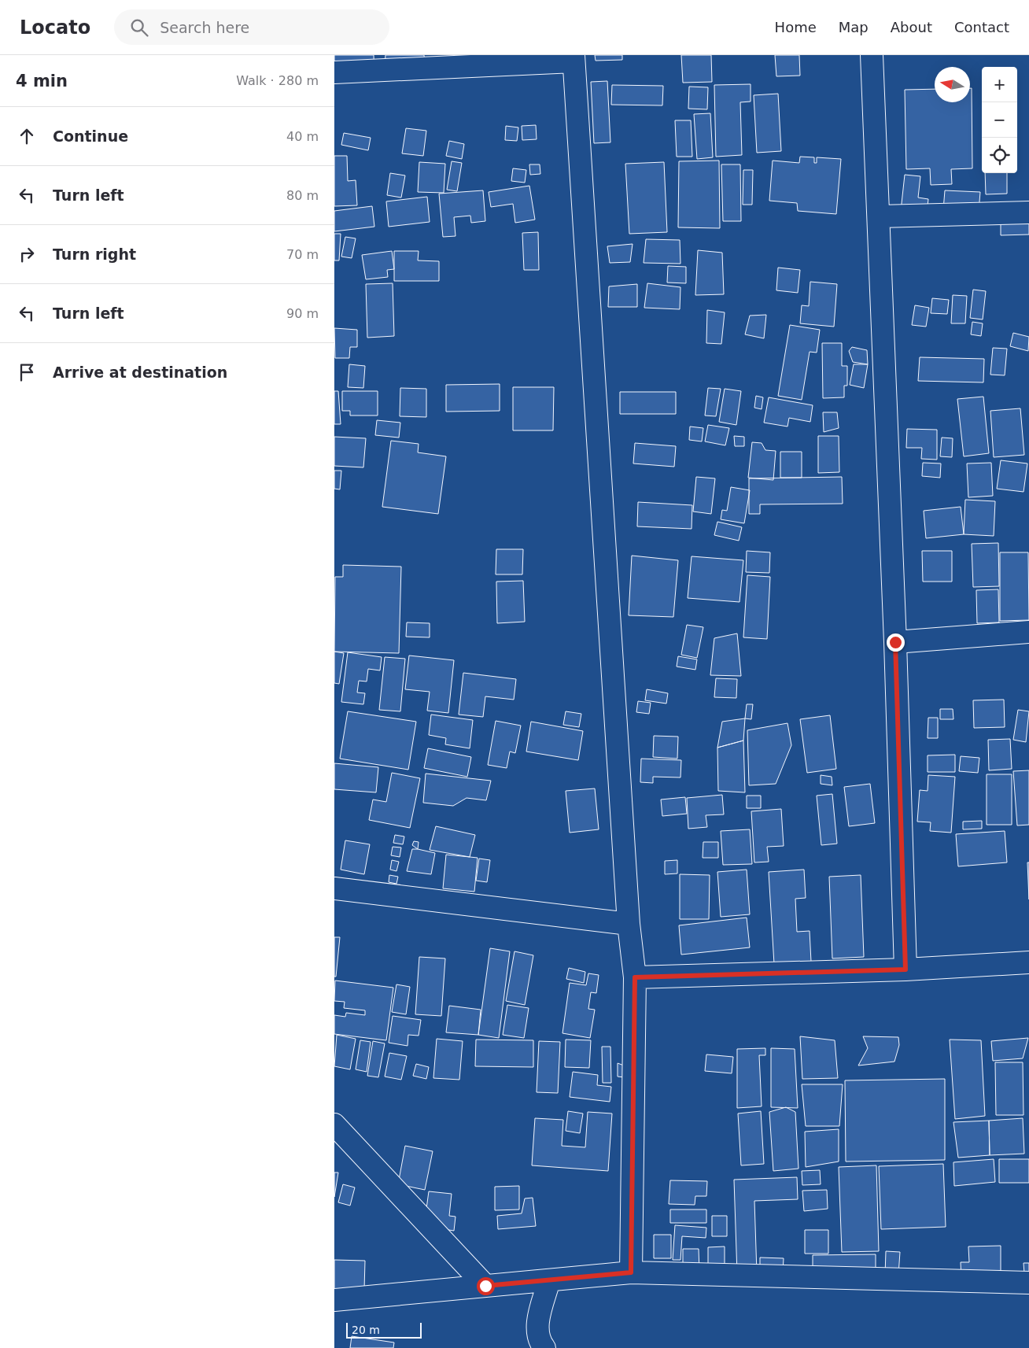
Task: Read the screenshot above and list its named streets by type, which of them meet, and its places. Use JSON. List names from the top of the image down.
{
  "scale_bar": "20 m",
  "north": "left",
  "page": {
    "header": "Locato",
    "search": "Search here",
    "nav": [
      "Home",
      "Map",
      "About",
      "Contact"
    ],
    "heading": ["4 min", "Walk · 280 m"],
    "map_buttons": ["+", "−"],
    "list": [
      ["Continue", "40 m"],
      ["Turn left", "80 m"],
      ["Turn right", "70 m"],
      ["Turn left", "90 m"],
      "Arrive at destination"
    ],
    "scale": "20 m"
  }
}
